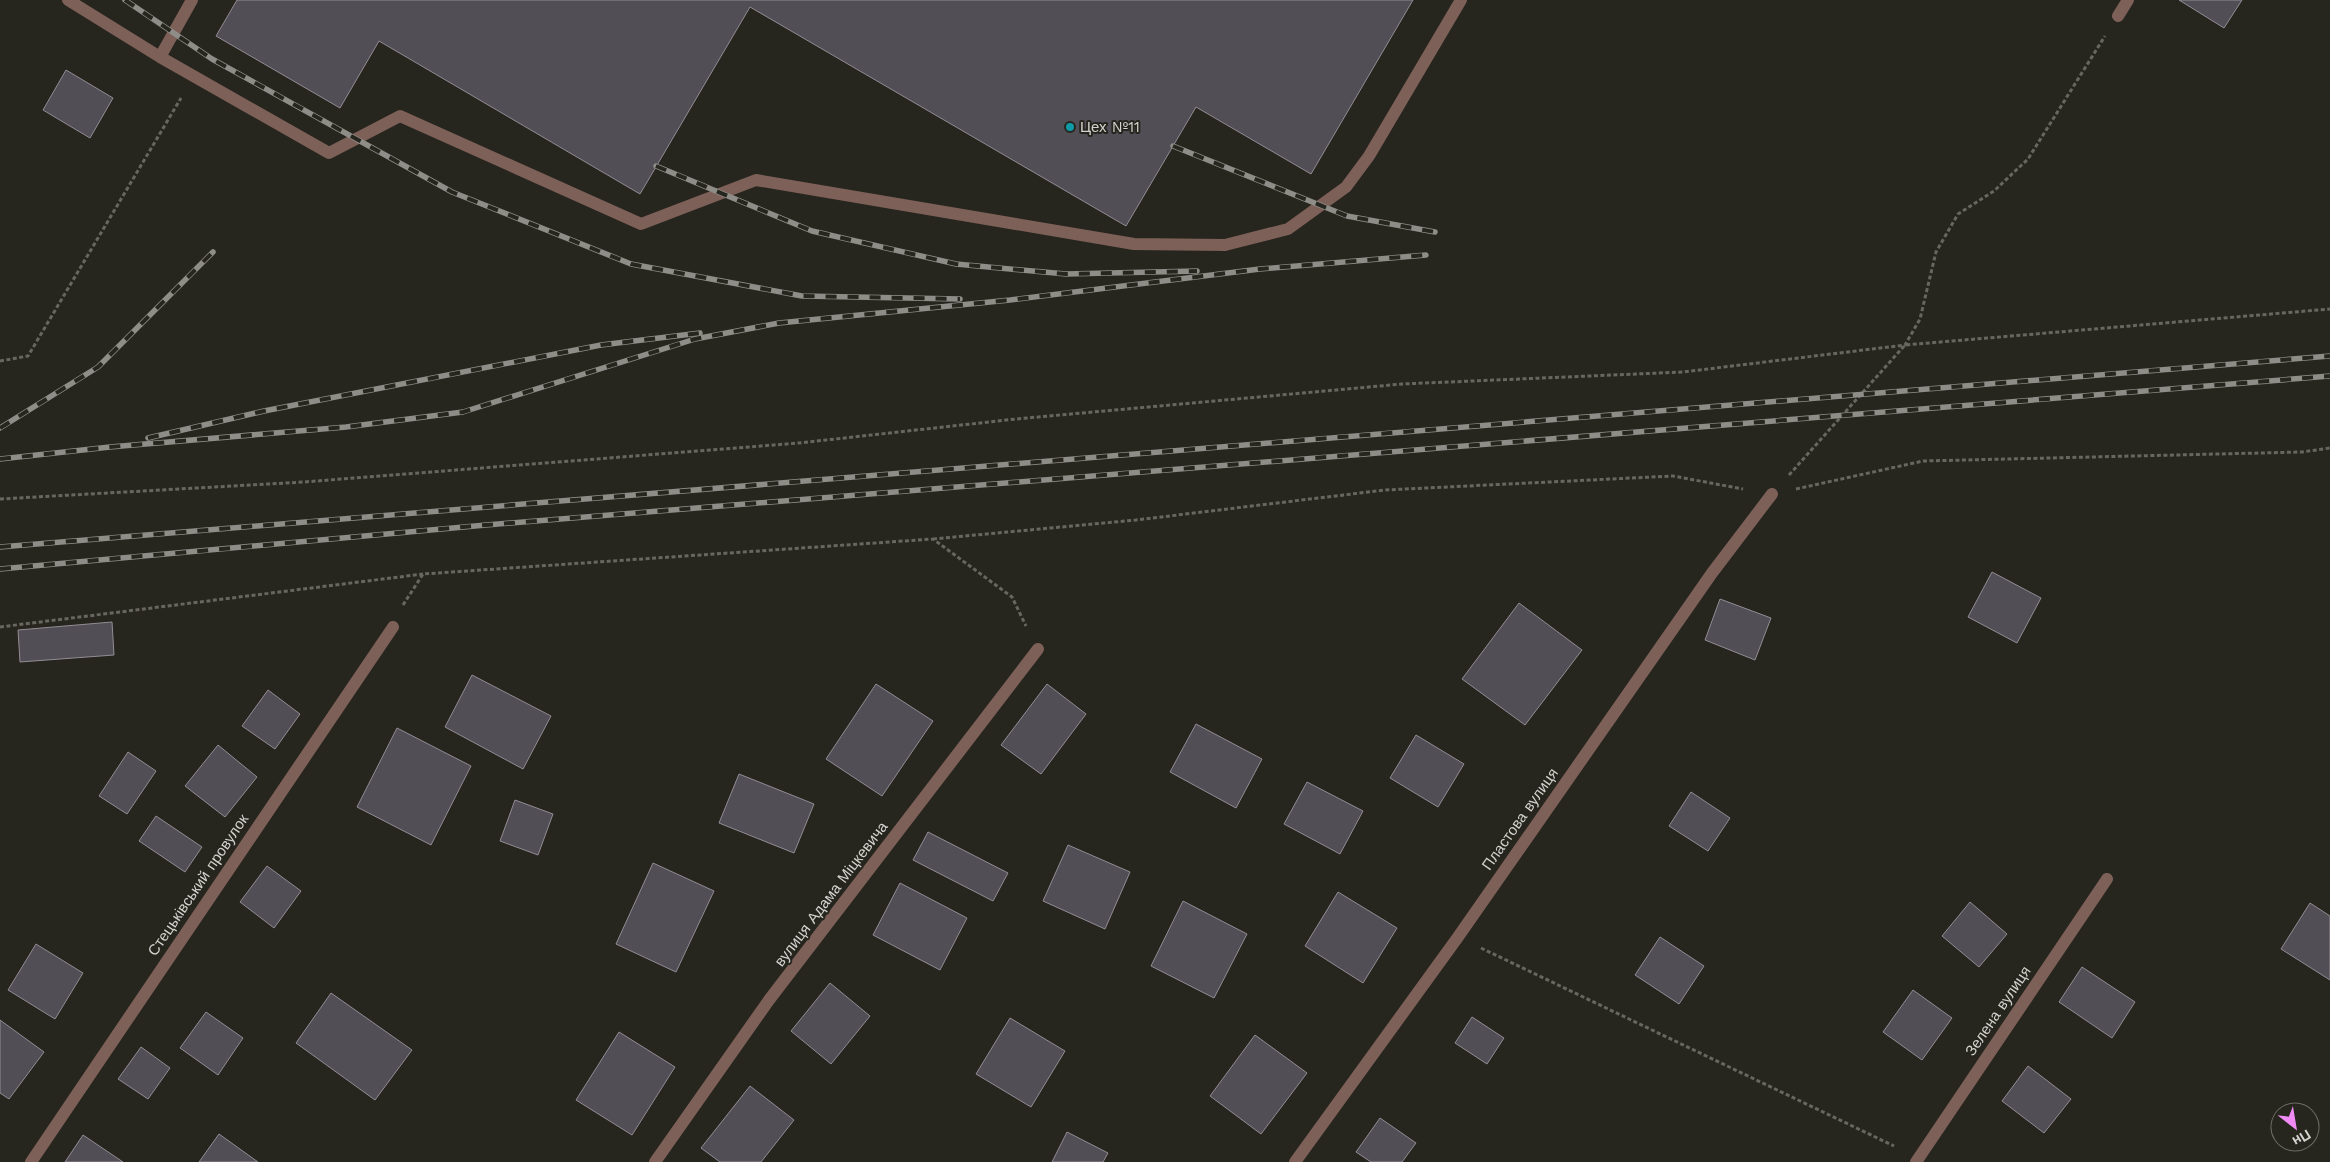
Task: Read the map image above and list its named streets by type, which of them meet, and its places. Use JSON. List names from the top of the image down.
{
  "streets": {
    "street": [
      "Пластова вулиця",
      "Стецьківський провулок",
      "вулиця Адама Міцкевича",
      "Зелена вулиця"
    ]
  },
  "places": ["Цех №11"],
  "north": "bottom right"
}
